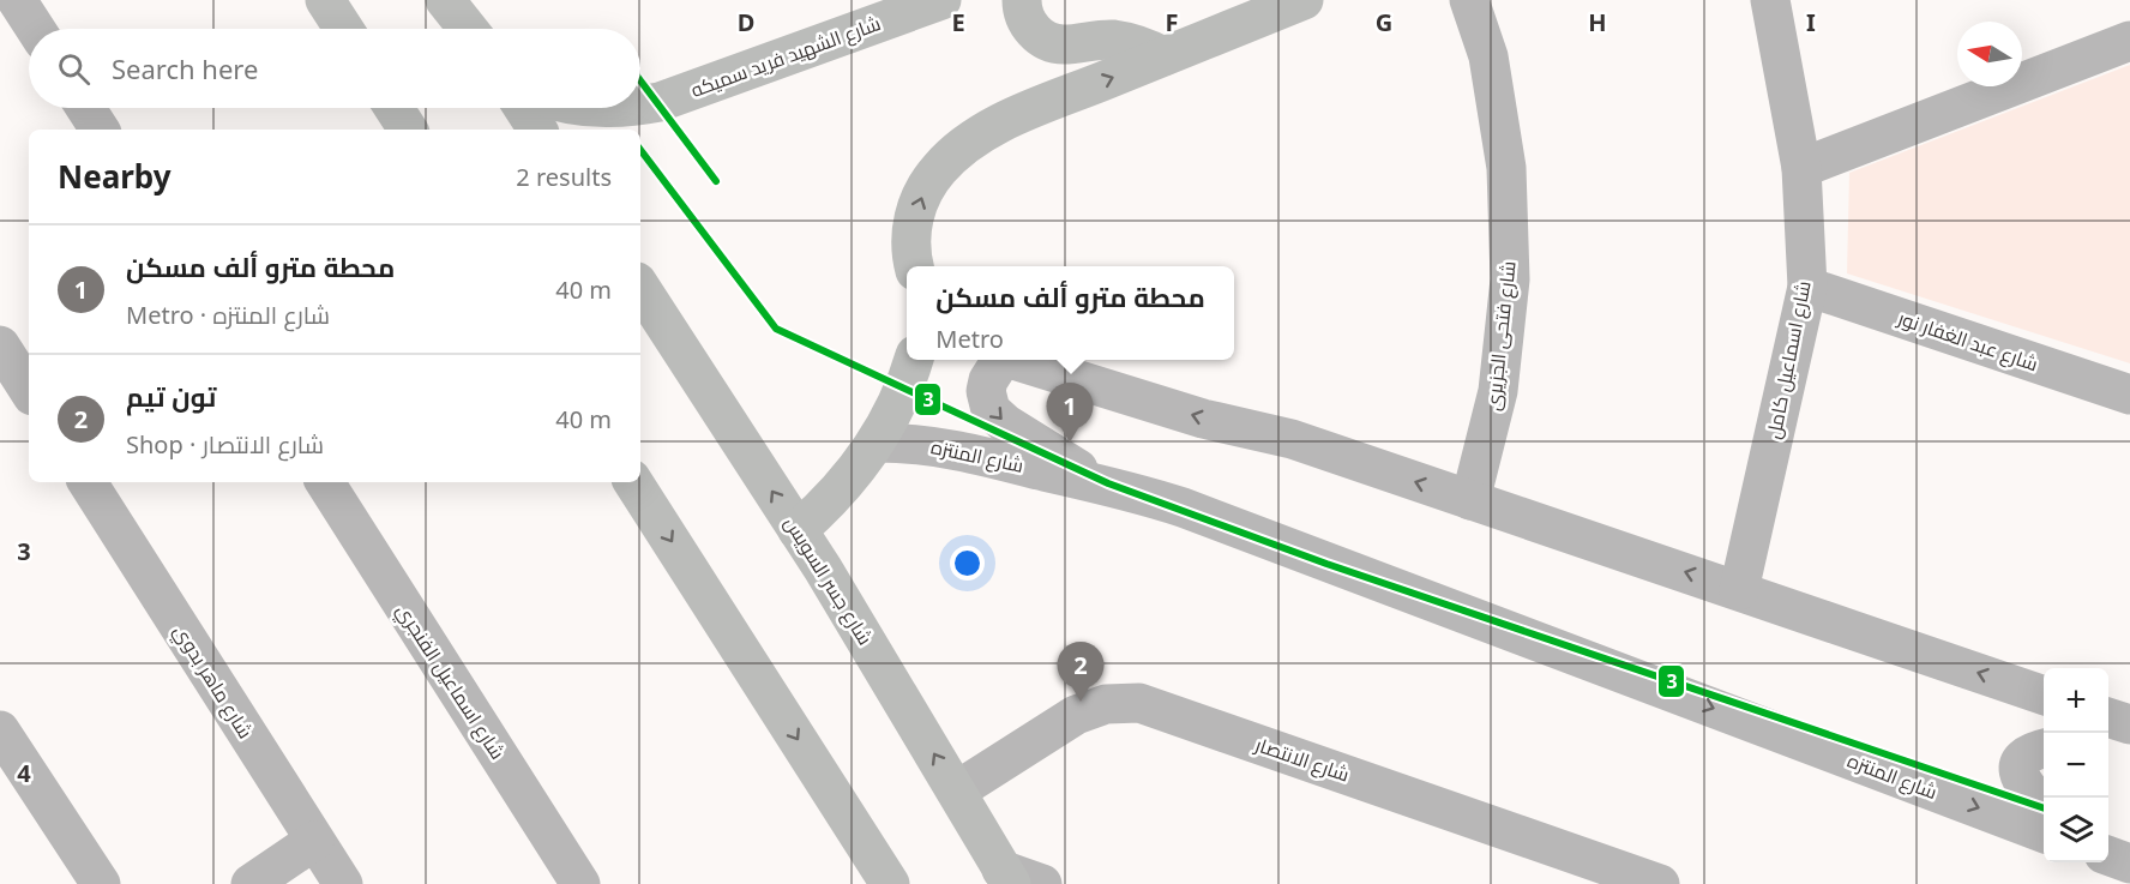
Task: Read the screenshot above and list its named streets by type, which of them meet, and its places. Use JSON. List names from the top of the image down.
{
  "streets": {
    "main road": ["شارع الشهيد فريد سميكه", "شارع جسر السويس"],
    "street": [
      "شارع فتحى الجزيرى",
      "شارع عبد الغفار نور",
      "شارع اسماعيل كامل",
      "شارع المنتزه",
      "شارع ماهر بدوي",
      "شارع اسماعيل الفنجري",
      "شارع الانتصار"
    ]
  },
  "crossings": [
    ["شارع عبد الغفار نور", "شارع اسماعيل كامل"],
    ["شارع جسر السويس", "شارع الانتصار"]
  ],
  "lines": ["transit line 3"],
  "north": "left",
  "page": {
    "search": "Search here",
    "heading": ["Nearby", "2 results"],
    "list": [
      {
        "mark": "1",
        "name": "محطة مترو ألف مسكن",
        "note": "Metro · شارع المنتزه",
        "value": "40 m"
      },
      {
        "mark": "2",
        "name": "تون تيم",
        "note": "Shop · شارع الانتصار",
        "value": "40 m"
      }
    ],
    "popup": ["محطة مترو ألف مسكن", "Metro"],
    "pins": ["1", "2"],
    "map_buttons": ["+", "−"]
  },
  "grid": {
    "columns": [
      "D",
      "E",
      "F",
      "G",
      "H",
      "I"
    ],
    "rows": ["3", "4"]
  }
}
